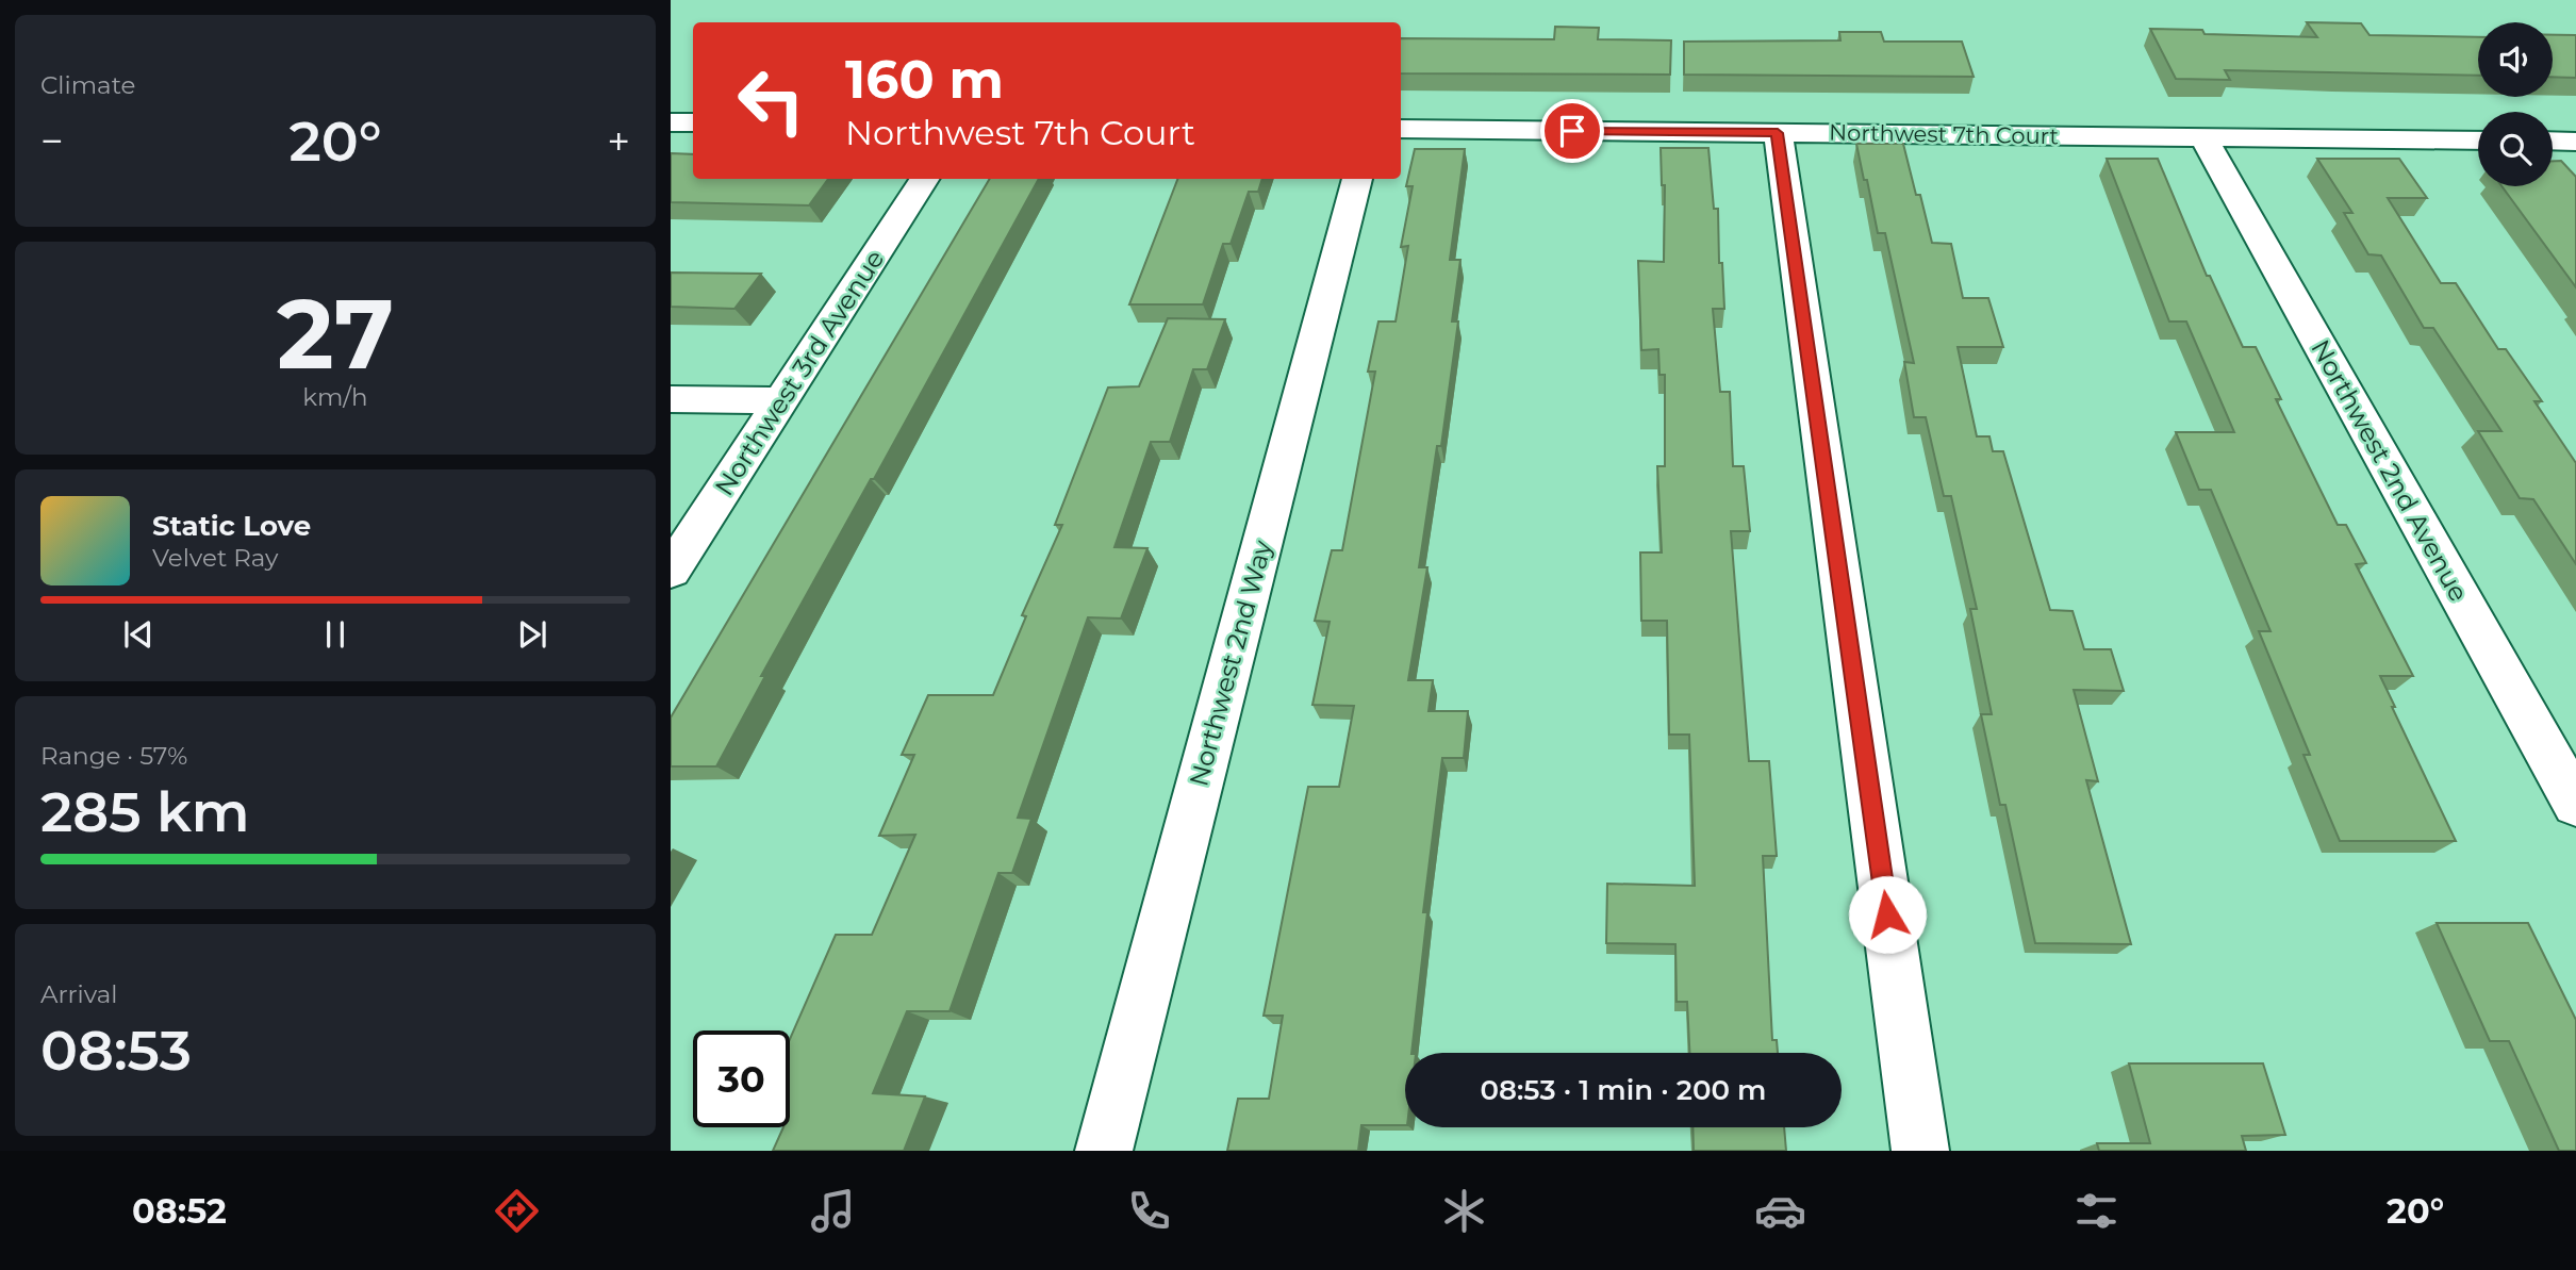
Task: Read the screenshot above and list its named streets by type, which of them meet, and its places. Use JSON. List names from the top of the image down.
{
  "streets": {
    "street": [
      "Northwest 7th Court",
      "Northwest 3rd Avenue",
      "Northwest 2nd Avenue",
      "Northwest 2nd Way"
    ]
  },
  "crossings": [
    ["Northwest 7th Court", "Northwest 2nd Avenue"]
  ],
  "page": {
    "tile": [
      "Climate",
      ["27", "km/h"],
      ["Range · 57%", "285 km"],
      ["Arrival", "08:53"]
    ],
    "turn": ["160 m", "Northwest 7th Court"],
    "heat": ["−", "20°", "+"],
    "song": ["Static Love", "Velvet Ray"],
    "limit": "30",
    "trip": "08:53 · 1 min · 200 m",
    "tabs": ["08:52", "20°"]
  }
}
